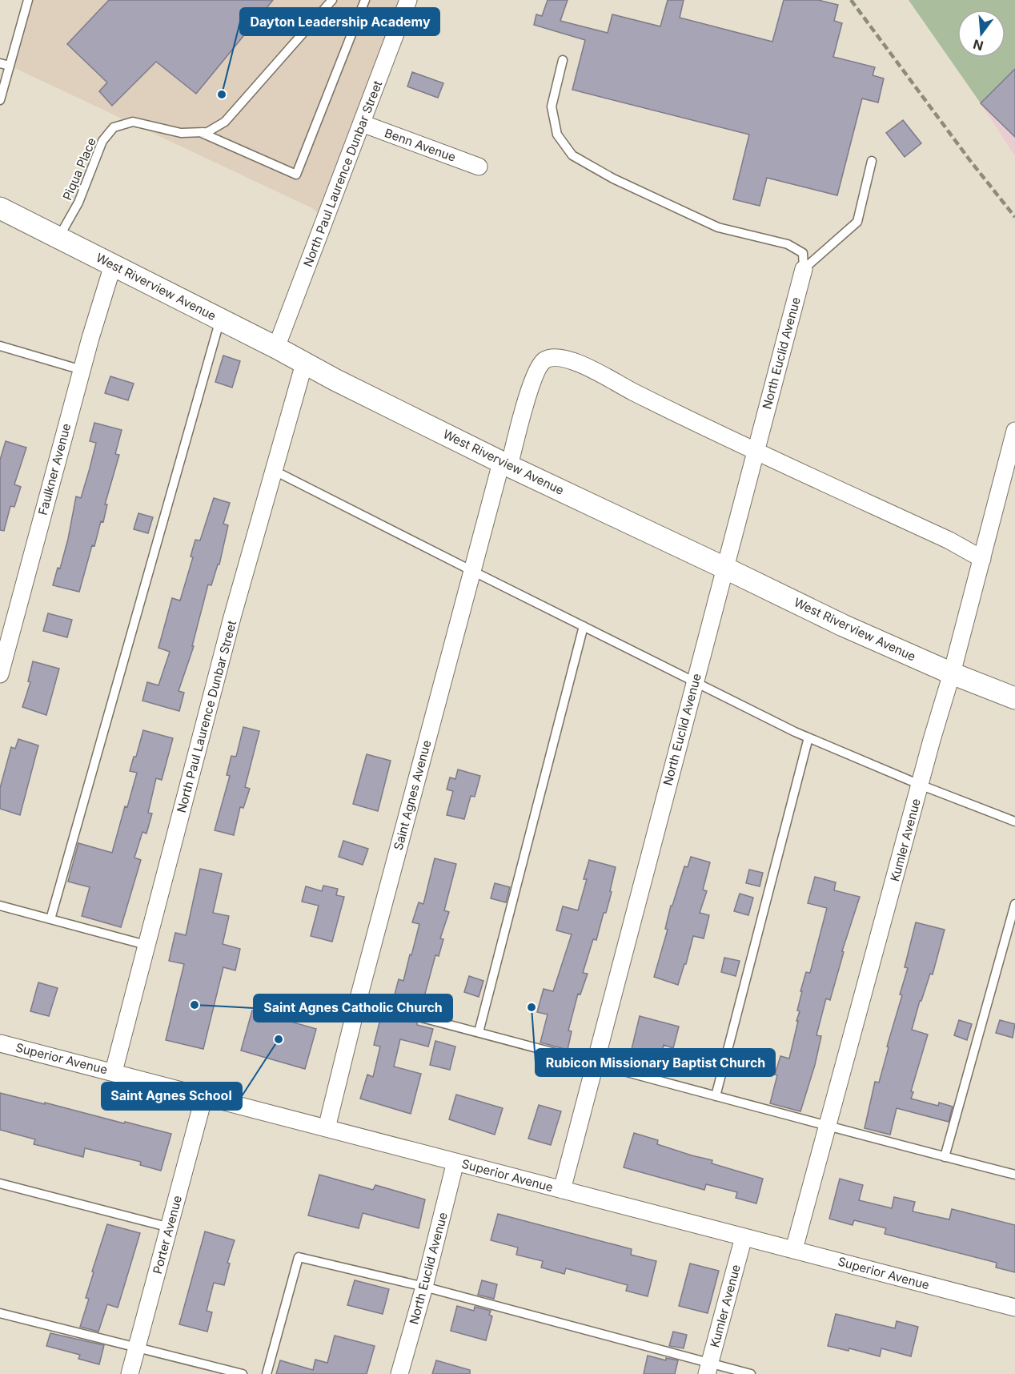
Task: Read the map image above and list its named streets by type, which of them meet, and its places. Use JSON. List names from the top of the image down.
{
  "streets": {
    "street": [
      "Benn Avenue",
      "North Paul Laurence Dunbar Street",
      "West Riverview Avenue",
      "North Euclid Avenue",
      "Faulkner Avenue",
      "Saint Agnes Avenue",
      "Kumler Avenue",
      "Superior Avenue",
      "Porter Avenue"
    ],
    "lane": ["Piqua Place"]
  },
  "crossings": [
    ["Benn Avenue", "North Paul Laurence Dunbar Street"],
    ["Piqua Place", "West Riverview Avenue"],
    ["North Paul Laurence Dunbar Street", "West Riverview Avenue"],
    ["North Paul Laurence Dunbar Street", "Superior Avenue"],
    ["West Riverview Avenue", "North Euclid Avenue"],
    ["West Riverview Avenue", "Faulkner Avenue"],
    ["West Riverview Avenue", "Saint Agnes Avenue"],
    ["West Riverview Avenue", "Kumler Avenue"],
    ["North Euclid Avenue", "Saint Agnes Avenue"],
    ["North Euclid Avenue", "Superior Avenue"],
    ["Saint Agnes Avenue", "Kumler Avenue"],
    ["Saint Agnes Avenue", "Superior Avenue"],
    ["Kumler Avenue", "Superior Avenue"],
    ["Superior Avenue", "Porter Avenue"]
  ],
  "places": [
    "Dayton Leadership Academy",
    "Saint Agnes Catholic Church",
    "Rubicon Missionary Baptist Church",
    "Saint Agnes School"
  ],
  "north": "bottom"
}
